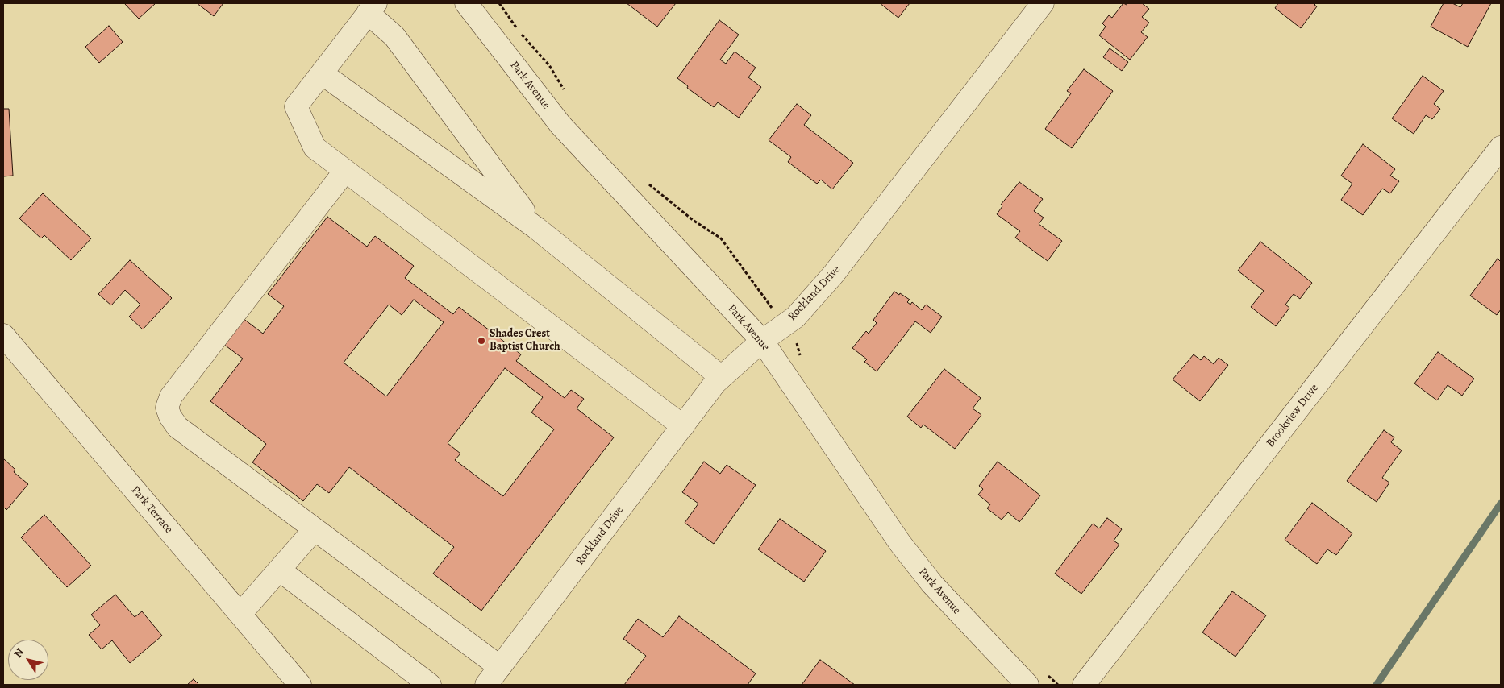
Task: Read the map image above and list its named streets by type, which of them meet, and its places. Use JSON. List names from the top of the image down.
{
  "streets": {
    "street": [
      "Park Avenue",
      "Rockland Drive",
      "Brookview Drive",
      "Park Terrace"
    ]
  },
  "crossings": [
    ["Park Avenue", "Rockland Drive"]
  ],
  "places": ["Shades Crest Baptist Church"],
  "north": "top left"
}
